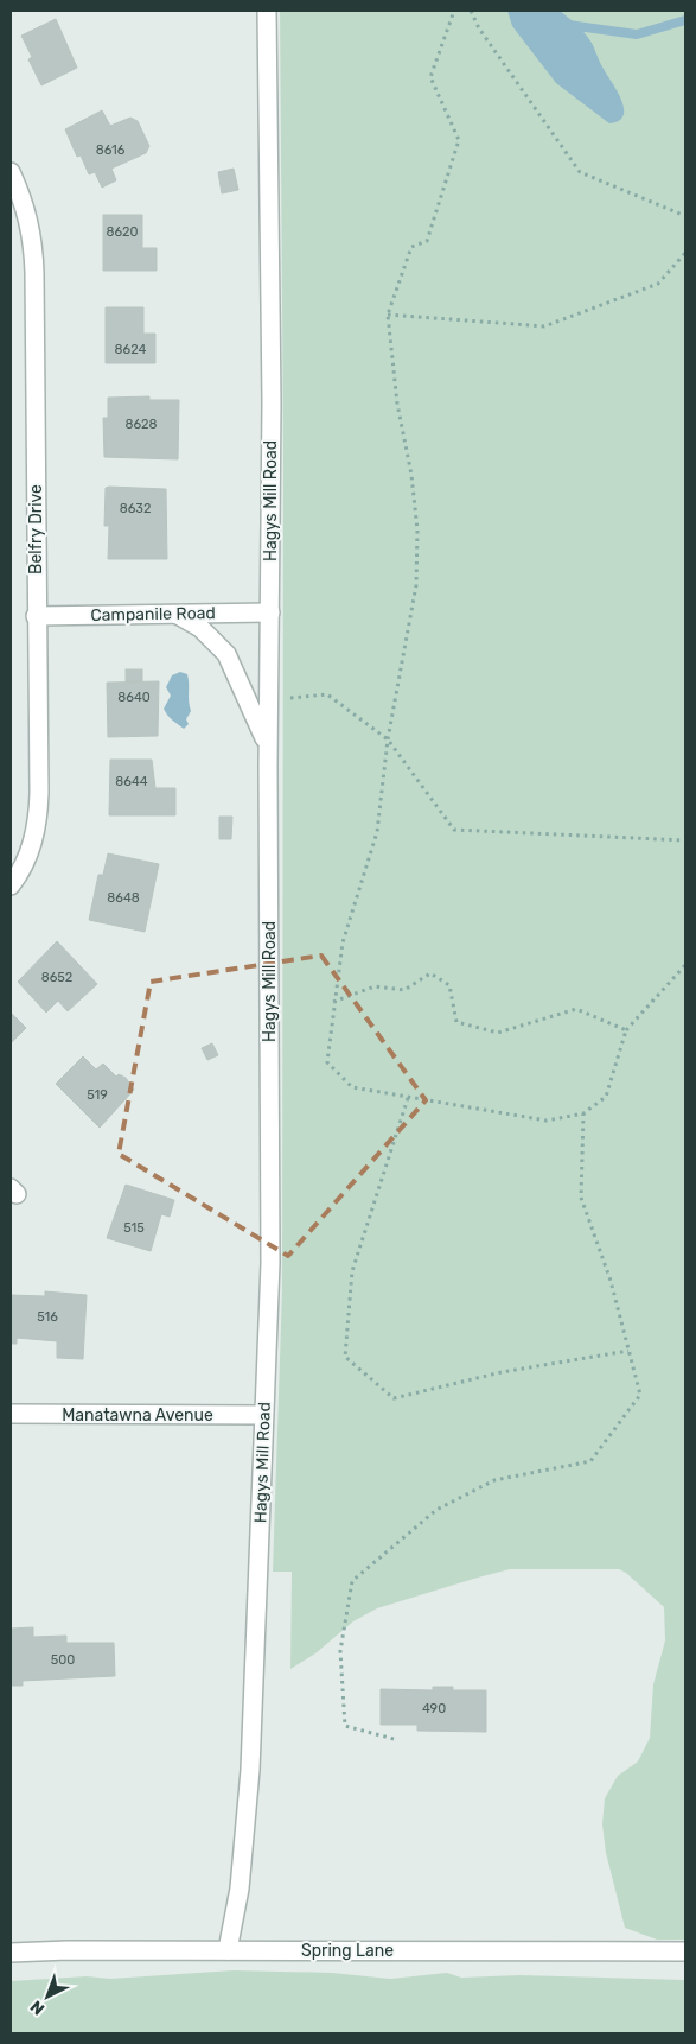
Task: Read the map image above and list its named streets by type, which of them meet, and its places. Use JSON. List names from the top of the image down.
{
  "streets": {
    "street": [
      "Hagys Mill Road",
      "Belfry Drive",
      "Campanile Road",
      "Manatawna Avenue",
      "Spring Lane"
    ]
  },
  "crossings": [
    ["Hagys Mill Road", "Campanile Road"],
    ["Hagys Mill Road", "Manatawna Avenue"],
    ["Hagys Mill Road", "Spring Lane"],
    ["Belfry Drive", "Campanile Road"]
  ],
  "house_numbers": [
    "8616",
    "8620",
    "8624",
    "8628",
    "8632",
    "8640",
    "8644",
    "8648",
    "8652",
    "519",
    "515",
    "516",
    "500",
    "490"
  ],
  "north": "bottom left"
}
